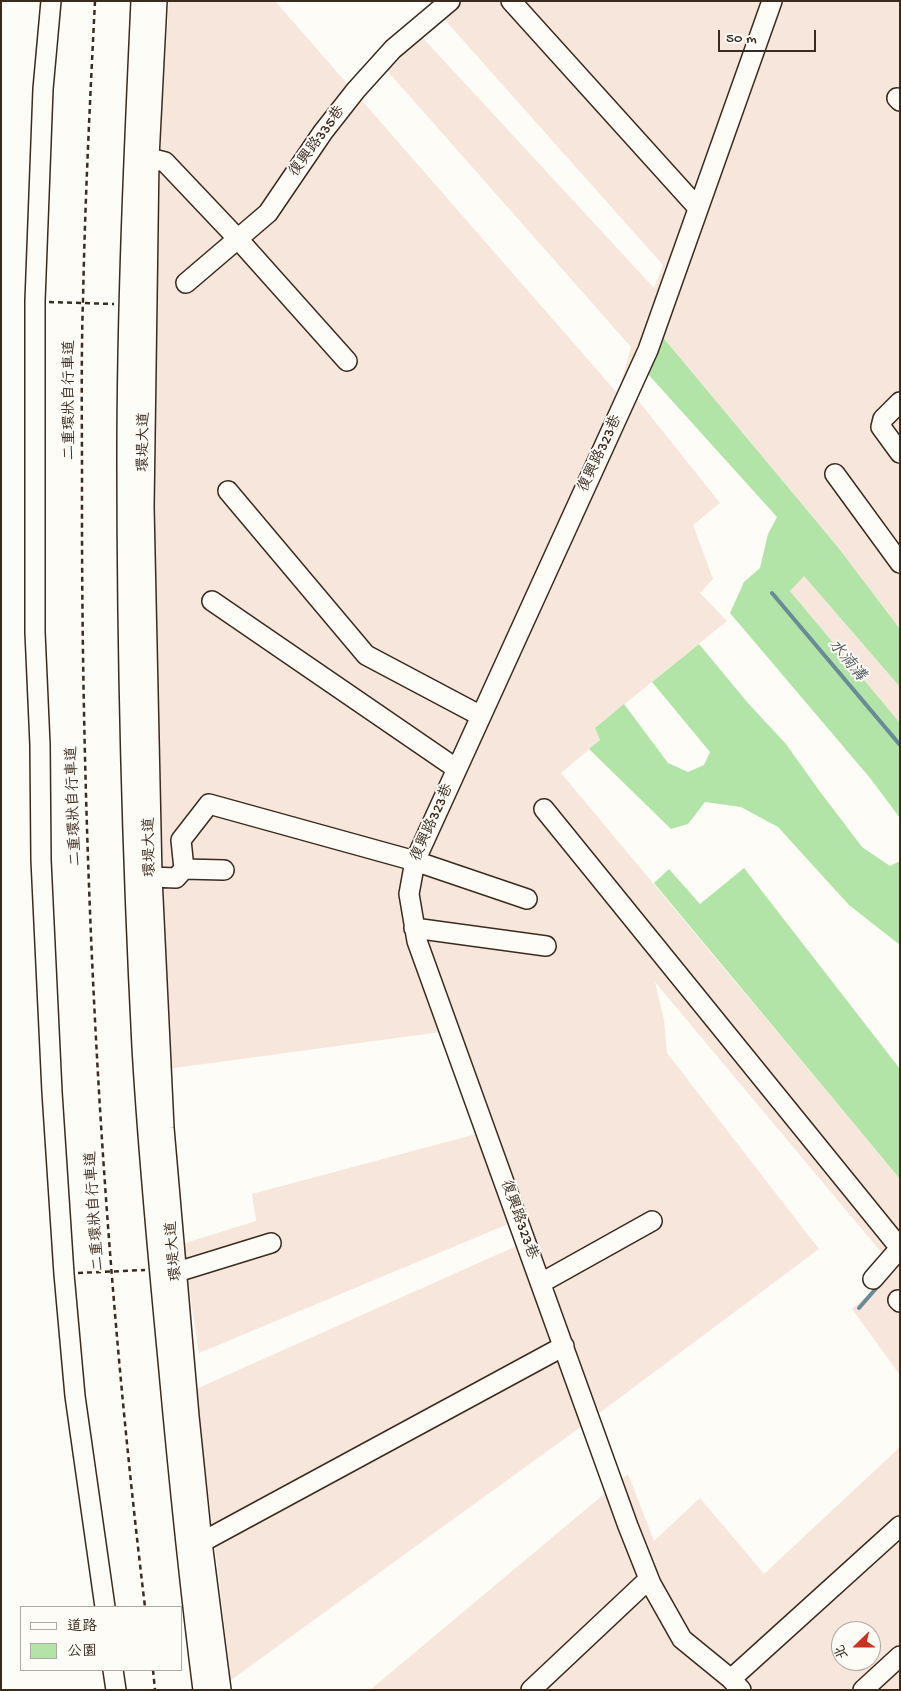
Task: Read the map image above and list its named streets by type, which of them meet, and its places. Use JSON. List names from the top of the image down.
{
  "streets": {
    "street": ["復興路335巷", "環堤大道", "復興路323巷"],
    "path": ["二重環狀自行車道"]
  },
  "water": ["水湳溝"],
  "legend": ["道路", "公園"],
  "scale_bar": "50 m",
  "north": "left"
}
